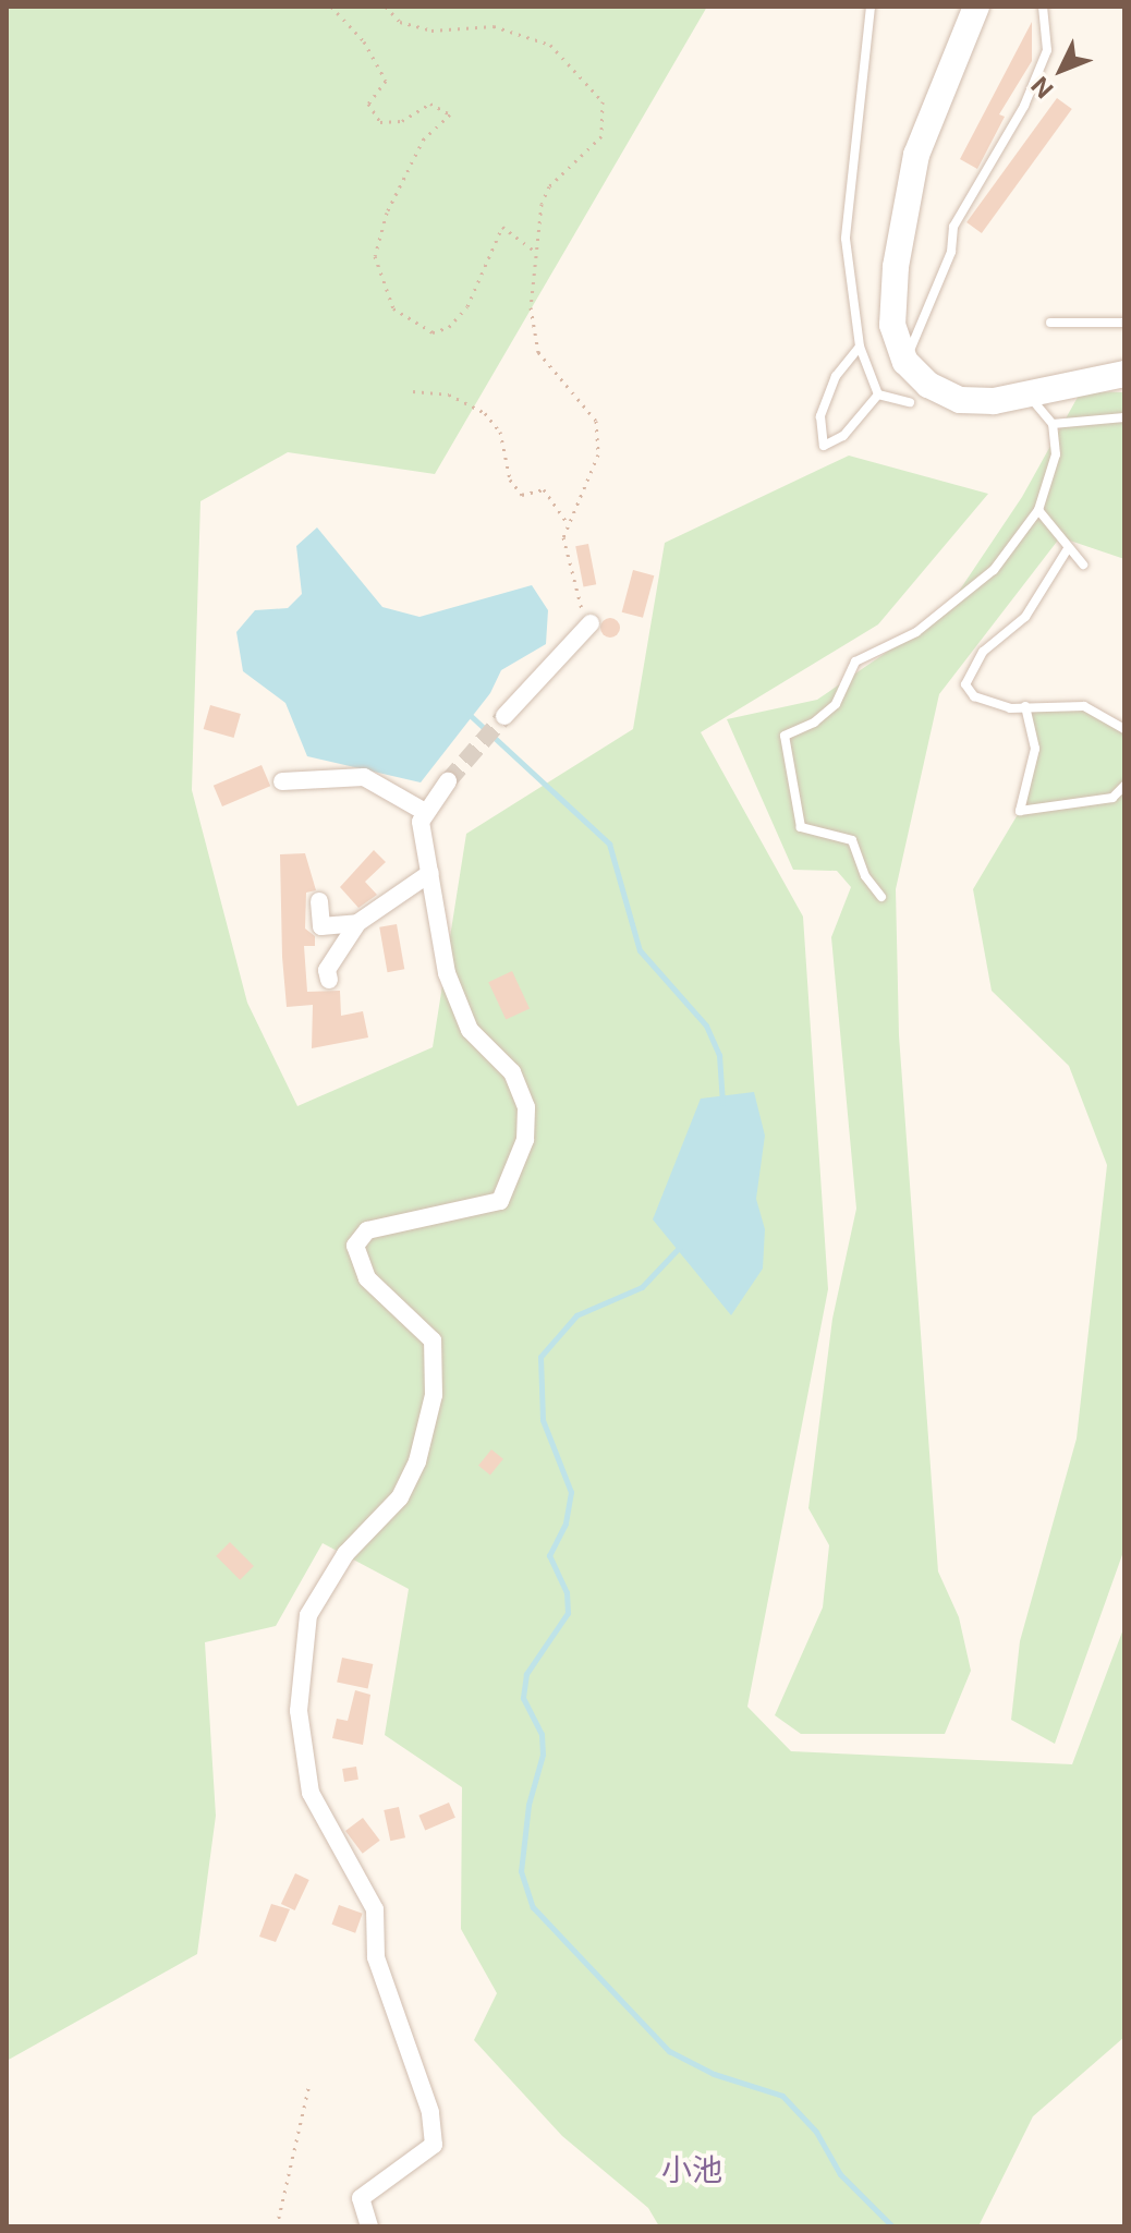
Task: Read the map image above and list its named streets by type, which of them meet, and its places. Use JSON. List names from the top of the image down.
{
  "districts": ["小池"],
  "north": "bottom left"
}
